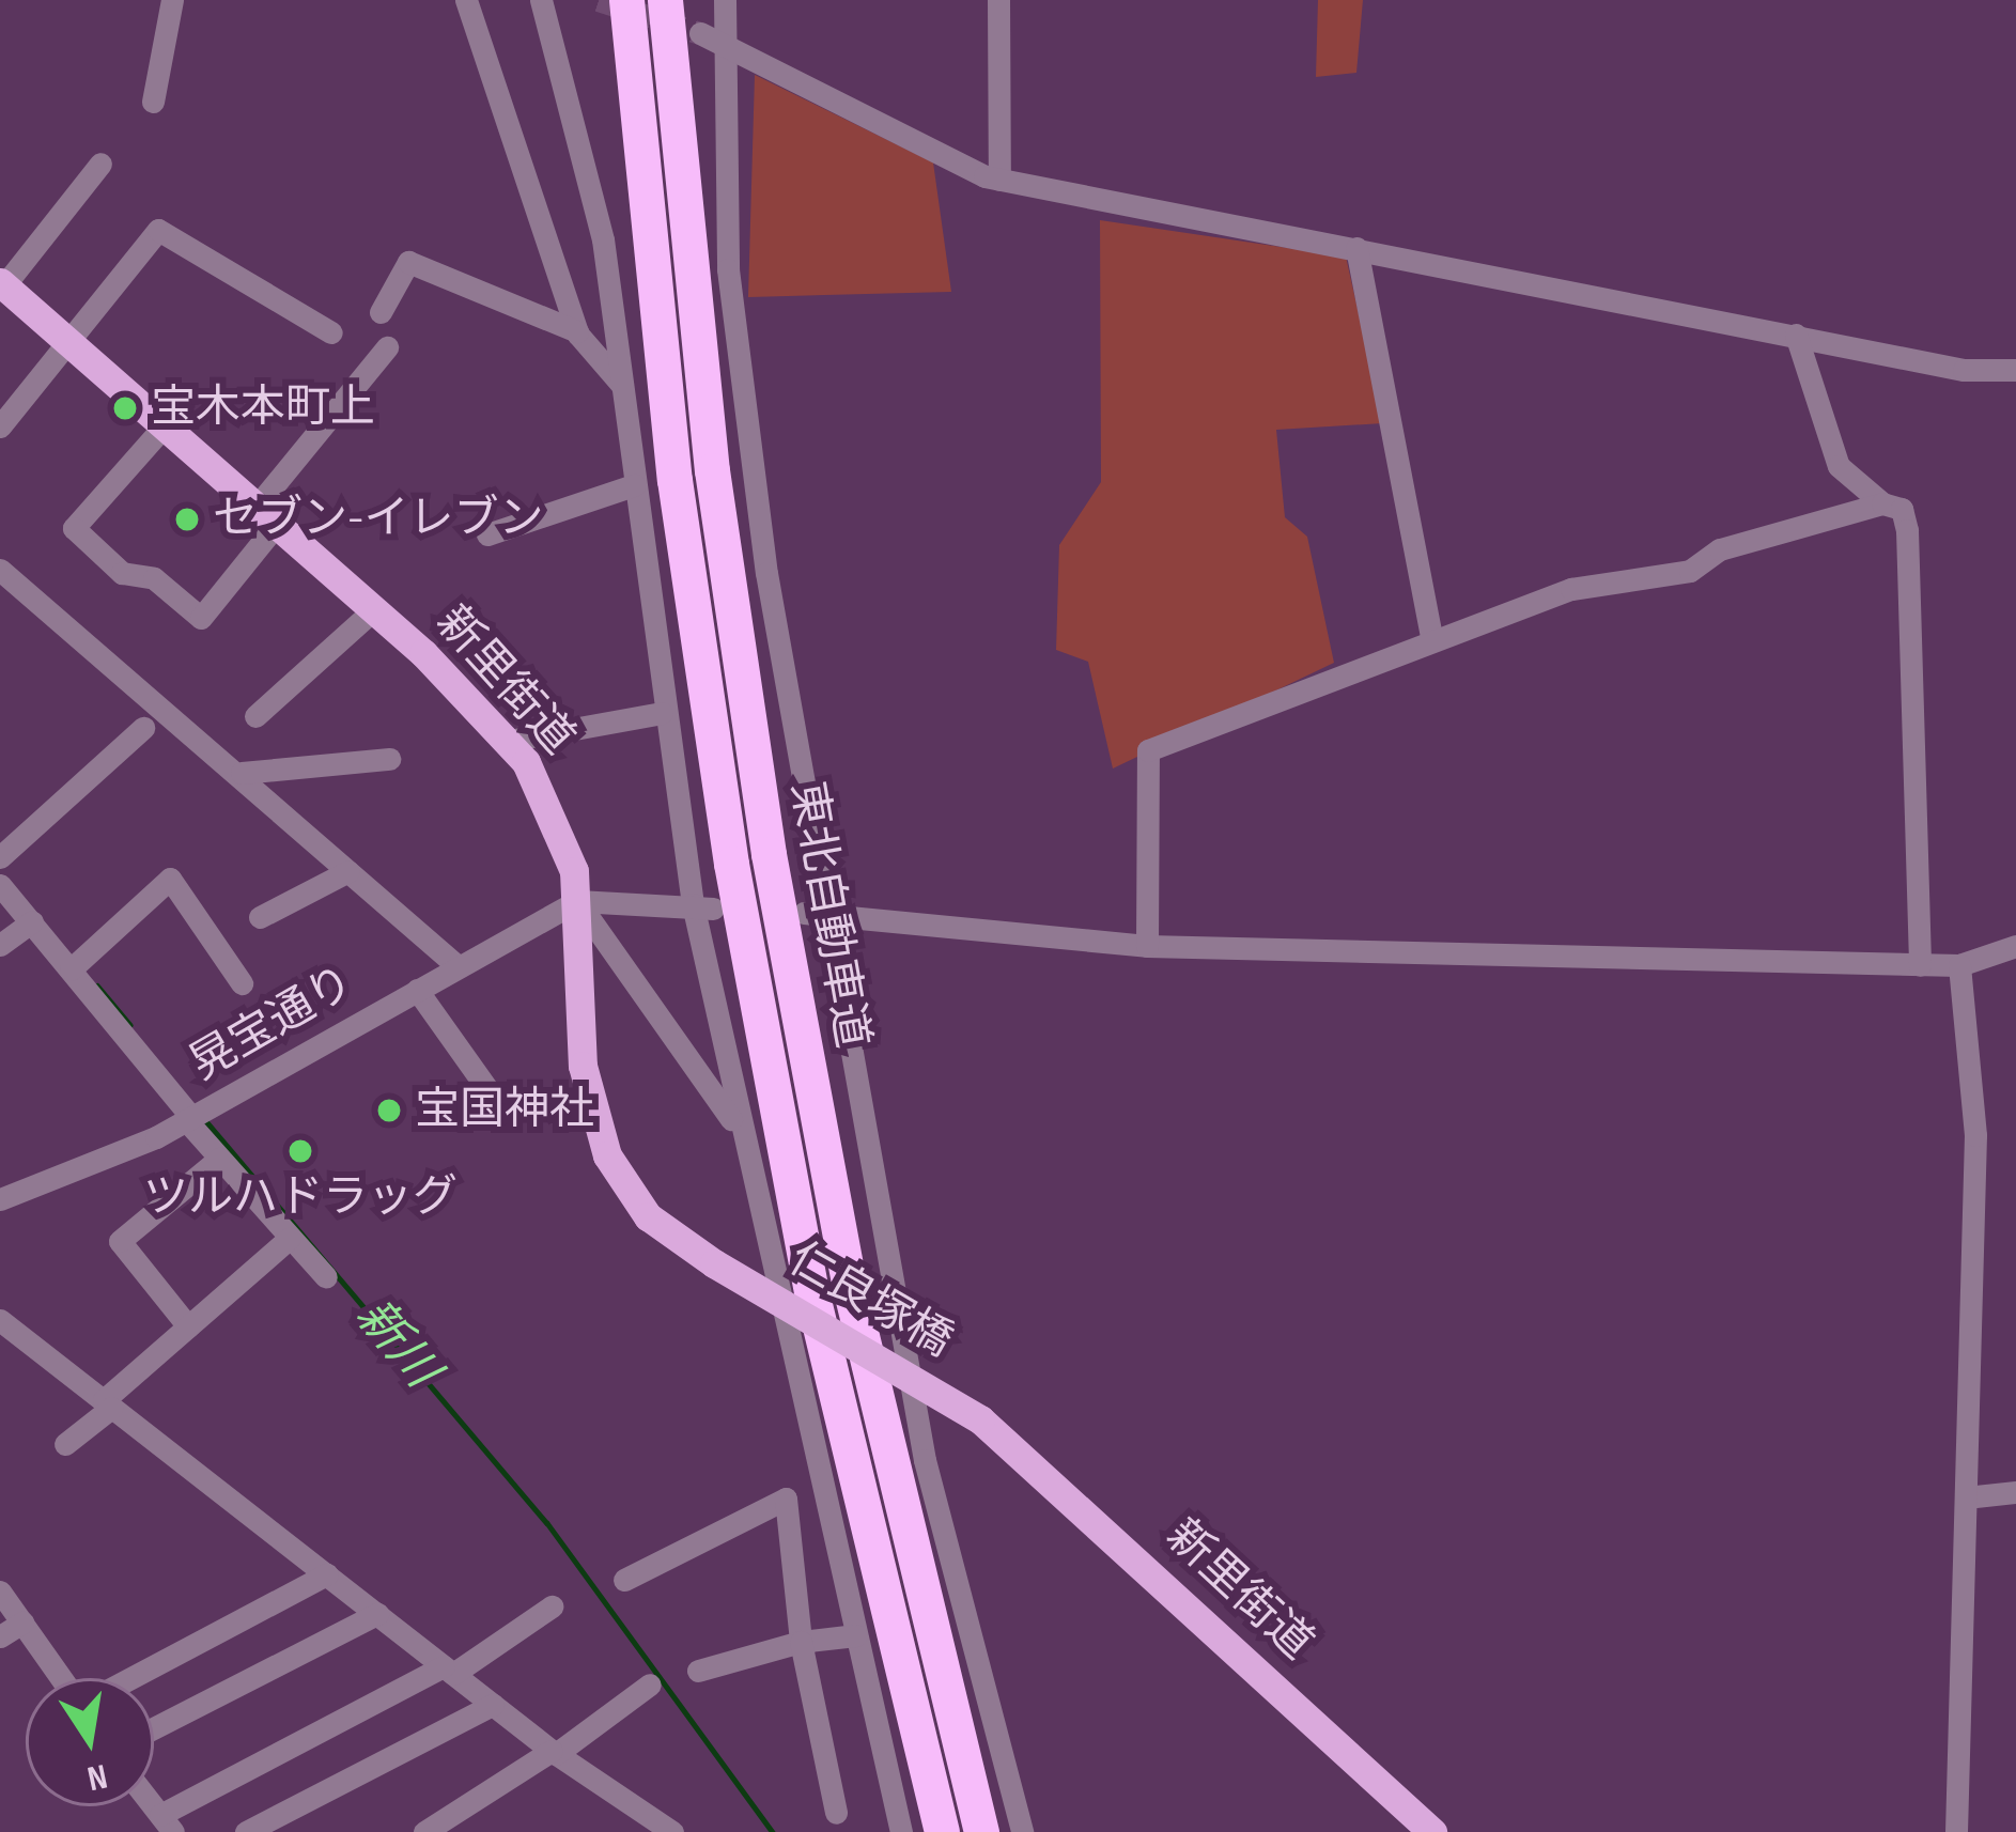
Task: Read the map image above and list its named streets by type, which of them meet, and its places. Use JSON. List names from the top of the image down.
{
  "streets": {
    "highway": ["東北自動車道"],
    "main road": ["新里街道", "仁良塚橋"],
    "street": ["晃宝通り"]
  },
  "crossings": [
    ["新里街道", "晃宝通り"],
    ["新里街道", "仁良塚橋"]
  ],
  "water": ["新川"],
  "places": [
    "宝木本町上",
    "セブン-イレブン",
    "宝国神社",
    "ツルハドラッグ"
  ],
  "north": "bottom"
}
